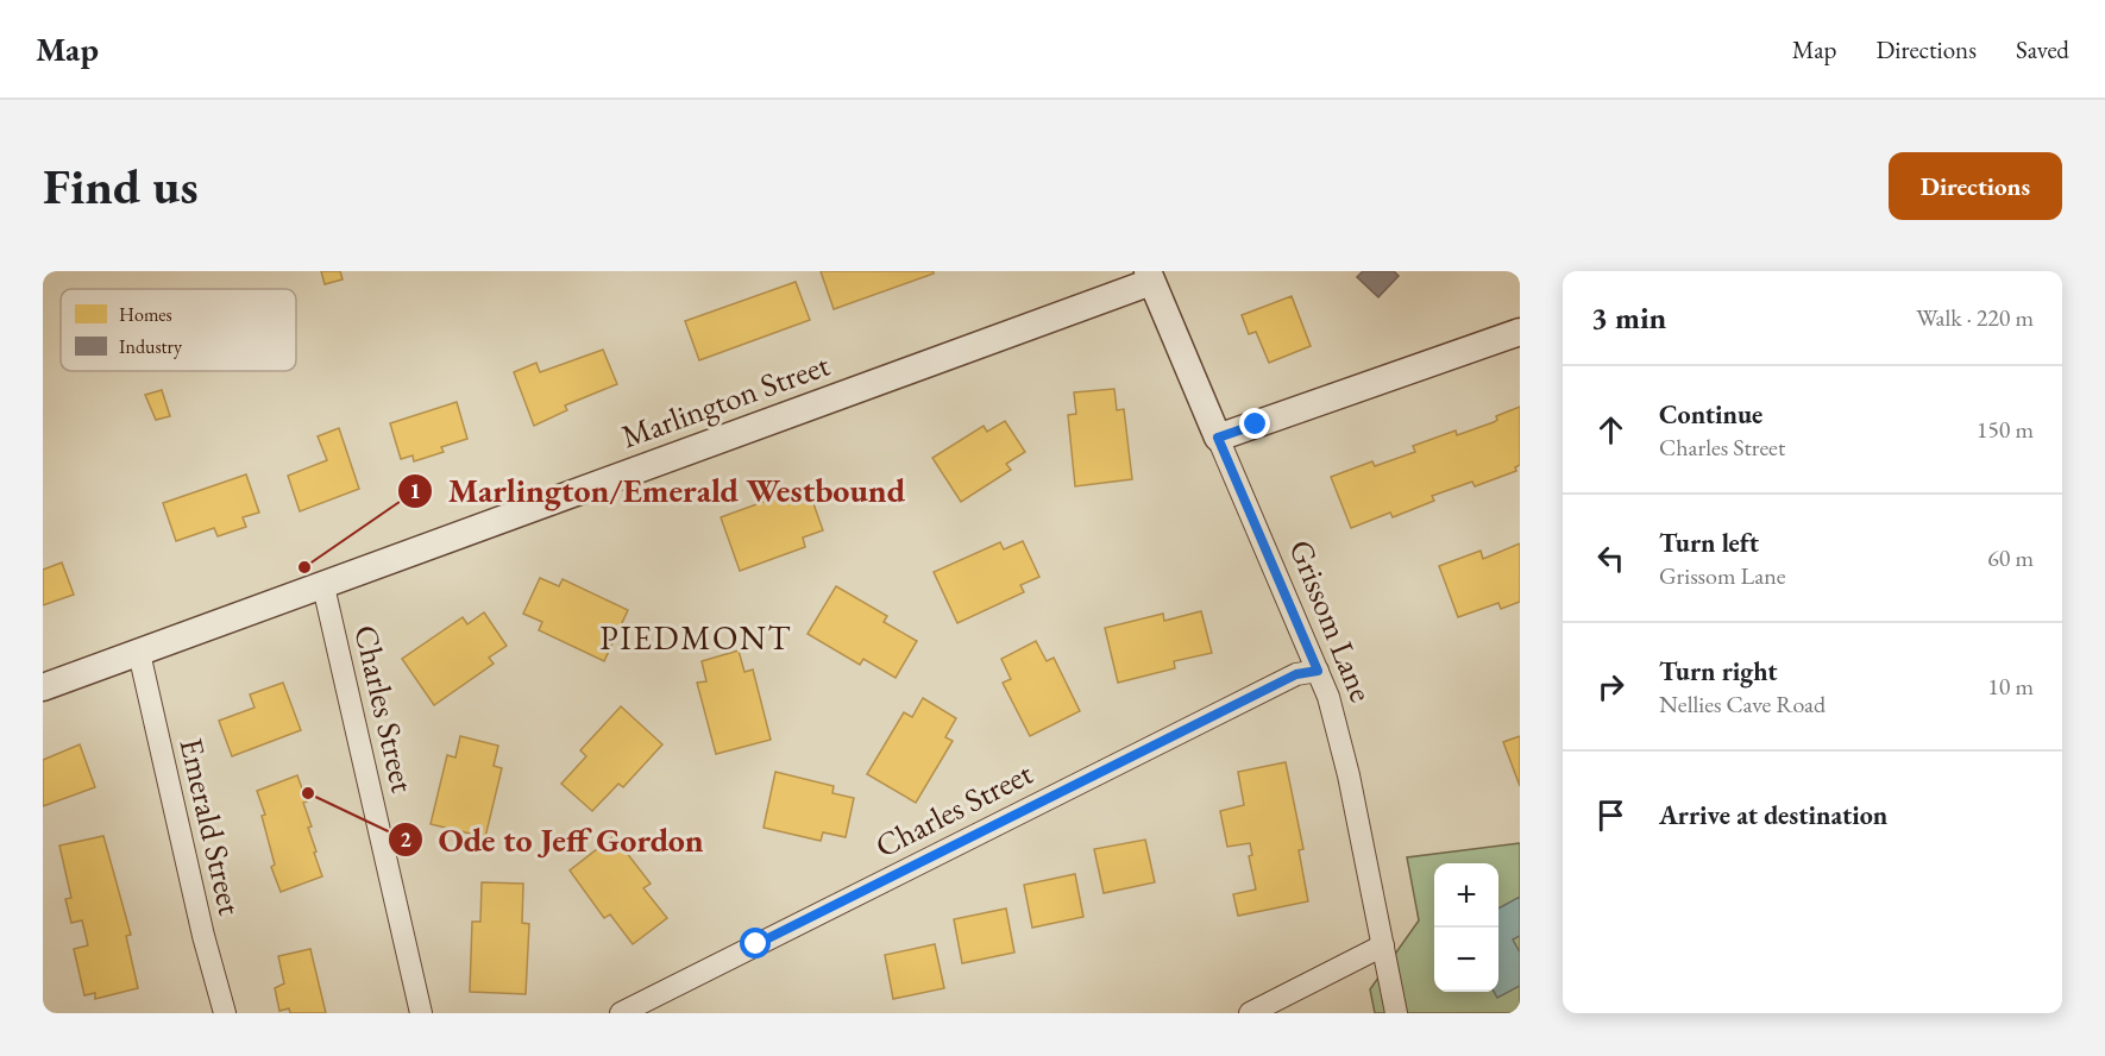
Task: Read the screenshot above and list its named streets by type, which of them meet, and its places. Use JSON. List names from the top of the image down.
{
  "streets": {
    "street": [
      "Marlington Street",
      "Grissom Lane",
      "Charles Street",
      "Emerald Street"
    ]
  },
  "crossings": [
    ["Marlington Street", "Grissom Lane"],
    ["Marlington Street", "Charles Street"],
    ["Marlington Street", "Emerald Street"],
    ["Grissom Lane", "Charles Street"]
  ],
  "districts": ["PIEDMONT"],
  "places": ["Marlington/Emerald Westbound", "Ode to Jeff Gordon"],
  "legend": ["Homes", "Industry"],
  "page": {
    "header": "Map",
    "nav": ["Map", "Directions", "Saved"],
    "buttons": "Directions",
    "title": "Find us",
    "heading": ["3 min", "Walk · 220 m"],
    "list": [
      ["Continue", "Charles Street", "150 m"],
      ["Turn left", "Grissom Lane", "60 m"],
      ["Turn right", "Nellies Cave Road", "10 m"],
      "Arrive at destination"
    ],
    "map_buttons": ["+", "−"]
  }
}
